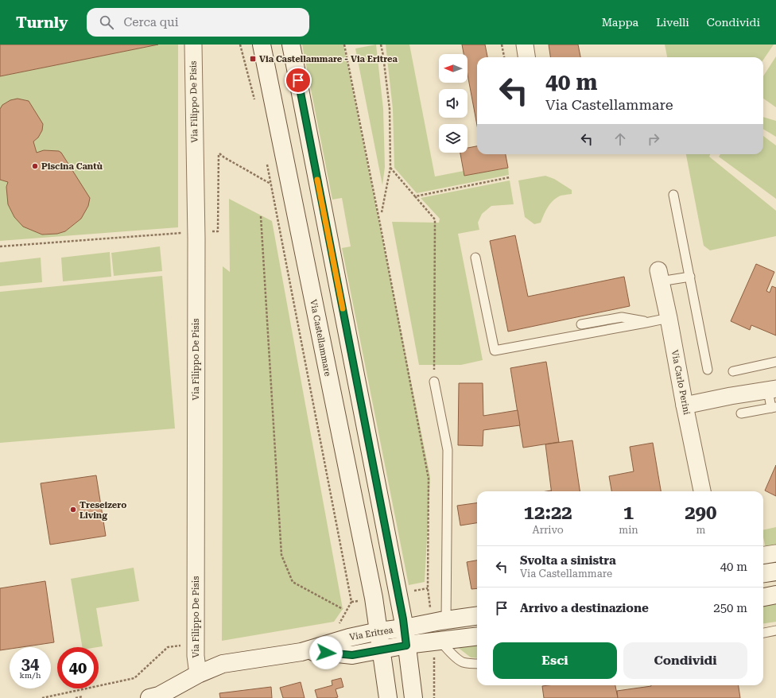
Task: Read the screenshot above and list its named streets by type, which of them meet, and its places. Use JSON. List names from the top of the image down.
{
  "streets": {
    "street": [
      "Via Filippo De Pisis",
      "Via Castellammare",
      "Via Carlo Perini",
      "Via Eritrea"
    ]
  },
  "crossings": [
    ["Via Filippo De Pisis", "Via Eritrea"],
    ["Via Castellammare", "Via Eritrea"]
  ],
  "places": {
    "transit": ["Via Castellammare - Via Eritrea"],
    "other": ["Piscina Cantù", "Treseizero Living"]
  },
  "north": "left",
  "page": {
    "header": "Turnly",
    "search": "Cerca qui",
    "nav": ["Mappa", "Livelli", "Condividi"],
    "turn": ["40 m", "Via Castellammare"],
    "eta": [
      "12:22",
      "Arrivo",
      "1",
      "min",
      "290",
      "m"
    ],
    "list": [
      {
        "name": "Svolta a sinistra",
        "note": "Via Castellammare",
        "value": "40 m"
      },
      {
        "name": "Arrivo a destinazione",
        "value": "250 m"
      }
    ],
    "buttons": ["Esci", "Condividi"],
    "speed": "34 km/h",
    "limit": "40"
  }
}
